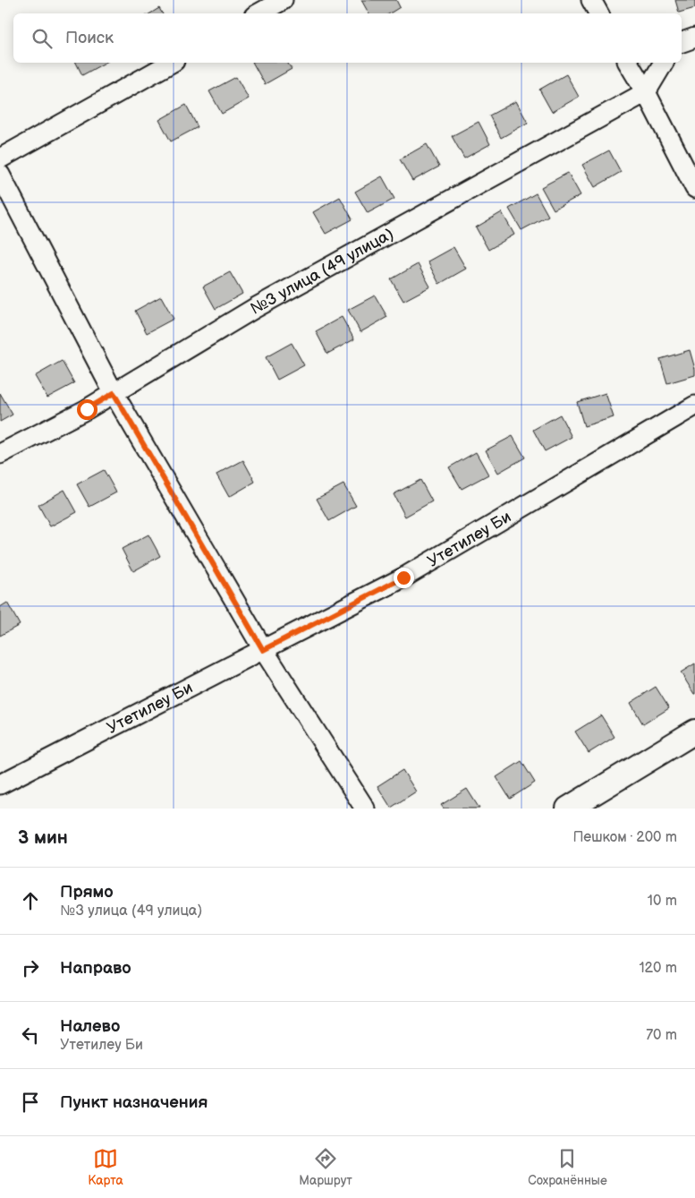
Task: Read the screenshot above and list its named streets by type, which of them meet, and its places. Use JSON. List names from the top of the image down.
{
  "streets": {
    "street": ["№3 улица (49 улица)", "Утетилеу Би"]
  },
  "page": {
    "search": "Поиск",
    "heading": ["3 мин", "Пешком · 200 m"],
    "list": [
      ["Прямо", "№3 улица (49 улица)", "10 m"],
      ["Направо", "120 m"],
      ["Налево", "Утетилеу Би", "70 m"],
      "Пункт назначения"
    ],
    "nav": ["Карта", "Маршрут", "Сохранённые"]
  }
}
